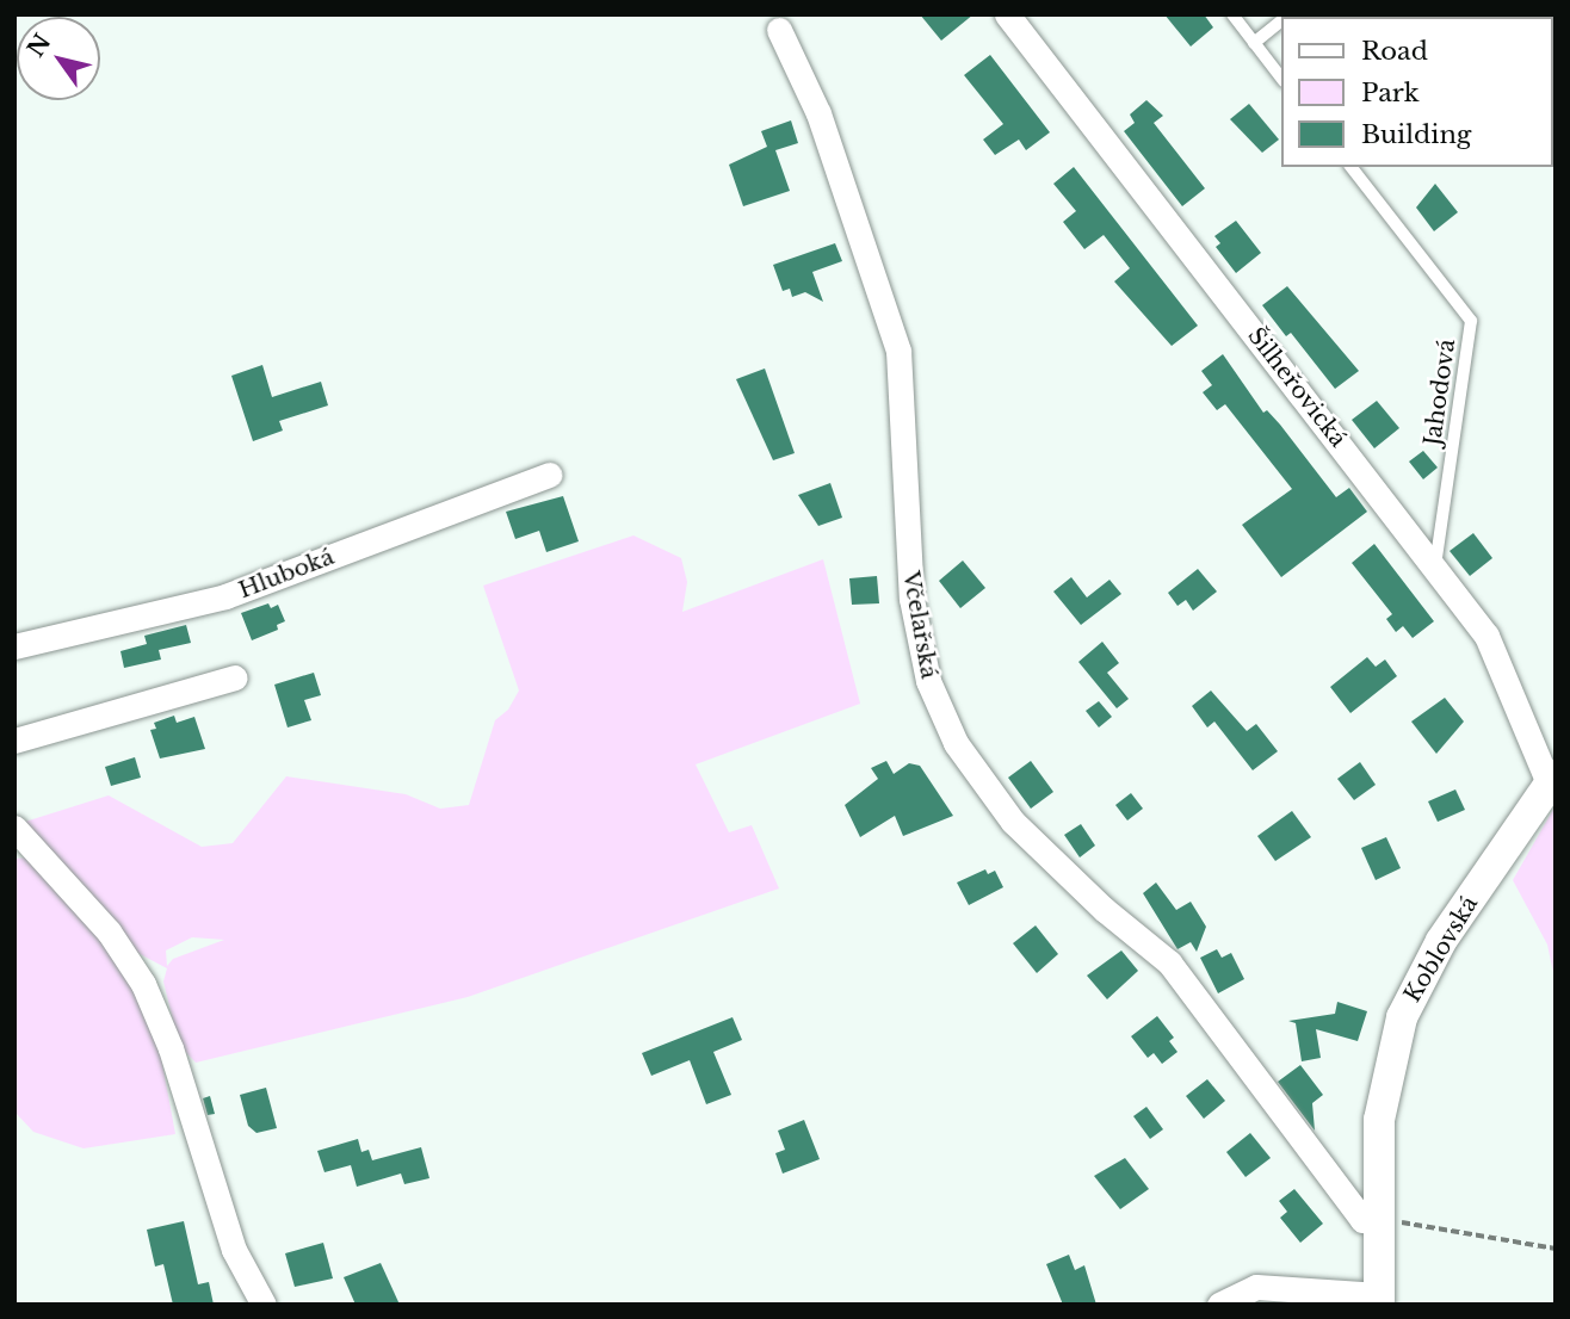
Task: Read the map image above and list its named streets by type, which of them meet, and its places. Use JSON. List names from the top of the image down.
{
  "streets": {
    "street": [
      "Šilheřovická",
      "Hluboká",
      "Včelařská",
      "Koblovská"
    ],
    "lane": ["Jahodová"]
  },
  "crossings": [
    ["Šilheřovická", "Jahodová"],
    ["Šilheřovická", "Koblovská"],
    ["Včelařská", "Koblovská"]
  ],
  "legend": ["Road", "Park", "Building"],
  "north": "top left"
}
